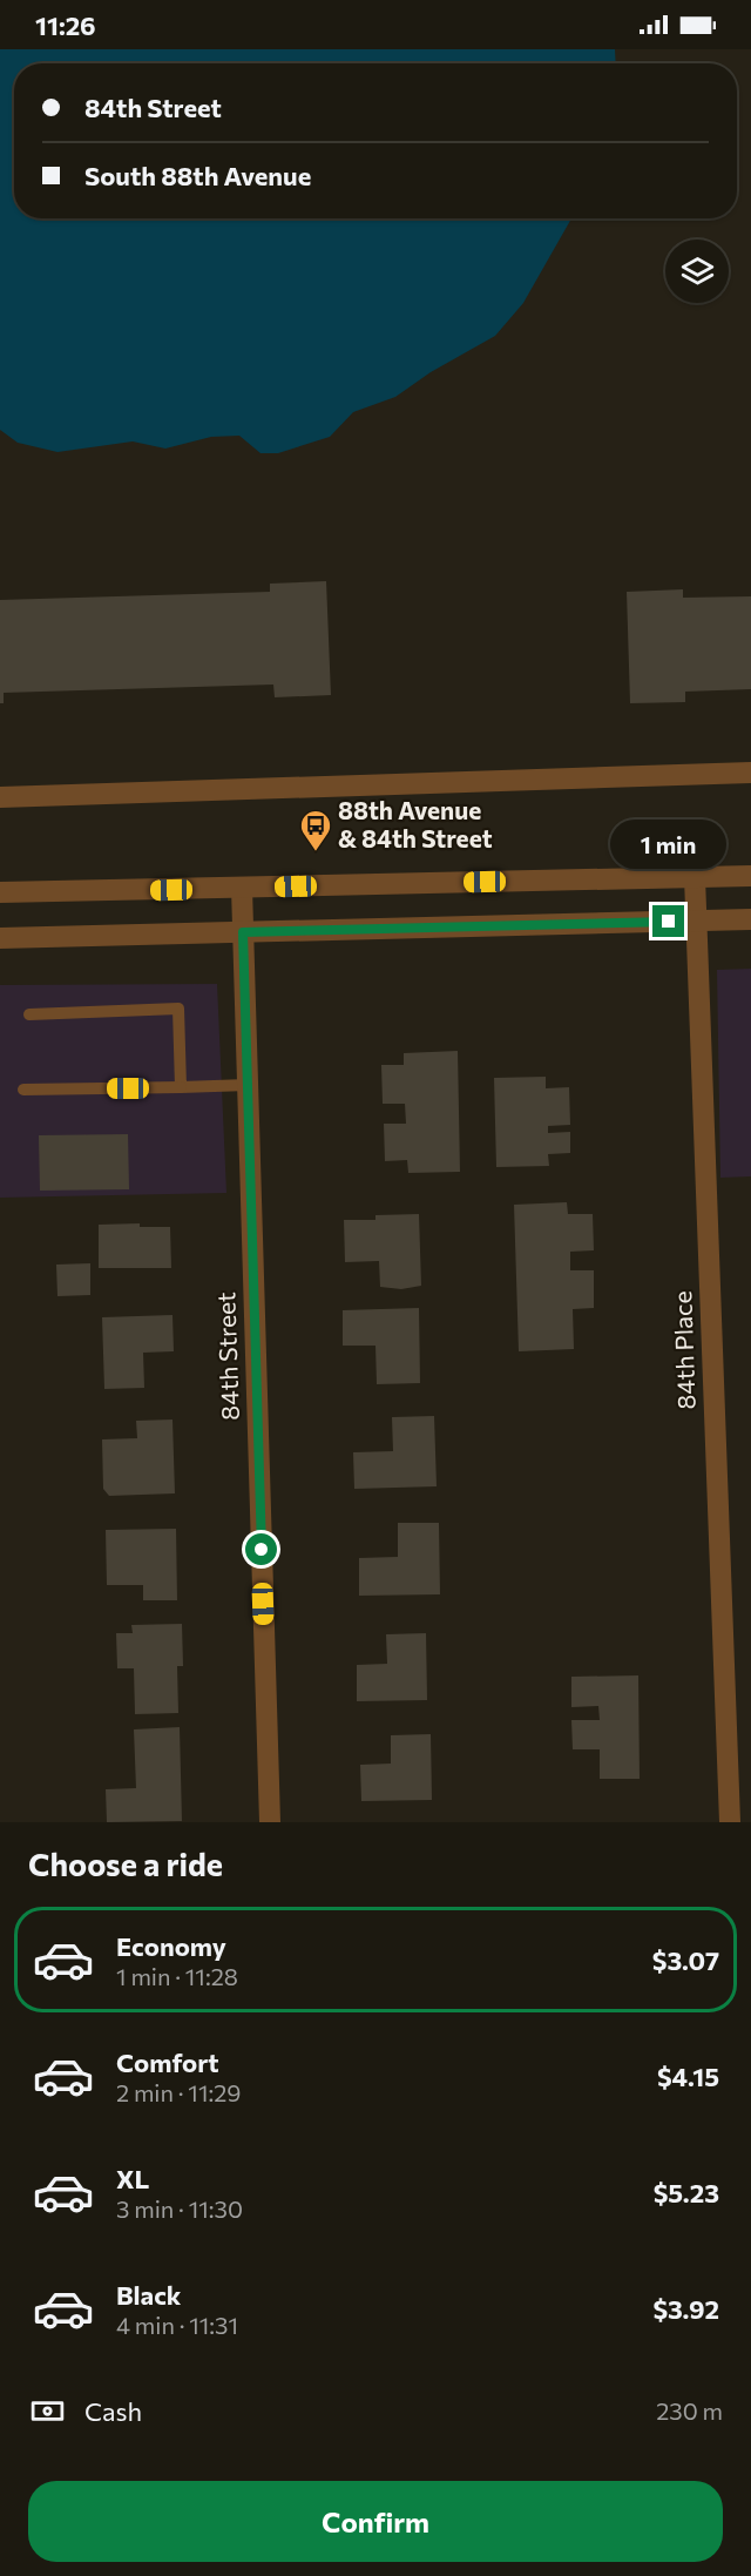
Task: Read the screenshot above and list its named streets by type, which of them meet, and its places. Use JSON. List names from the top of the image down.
{
  "streets": {
    "street": ["84th Place", "84th Street"]
  },
  "places": {
    "bus stop": ["88th Avenue & 84th Street"]
  },
  "page": {
    "status": "11:26",
    "banner": ["84th Street", "South 88th Avenue"],
    "bubble": "1 min",
    "heading": "Choose a ride",
    "list": [
      {
        "name": "Economy",
        "note": "1 min · 11:28",
        "value": "$3.07"
      },
      {
        "name": "Comfort",
        "note": "2 min · 11:29",
        "value": "$4.15"
      },
      {
        "name": "XL",
        "note": "3 min · 11:30",
        "value": "$5.23"
      },
      {
        "name": "Black",
        "note": "4 min · 11:31",
        "value": "$3.92"
      }
    ],
    "pay": ["Cash", "230 m"],
    "buttons": "Confirm"
  }
}
